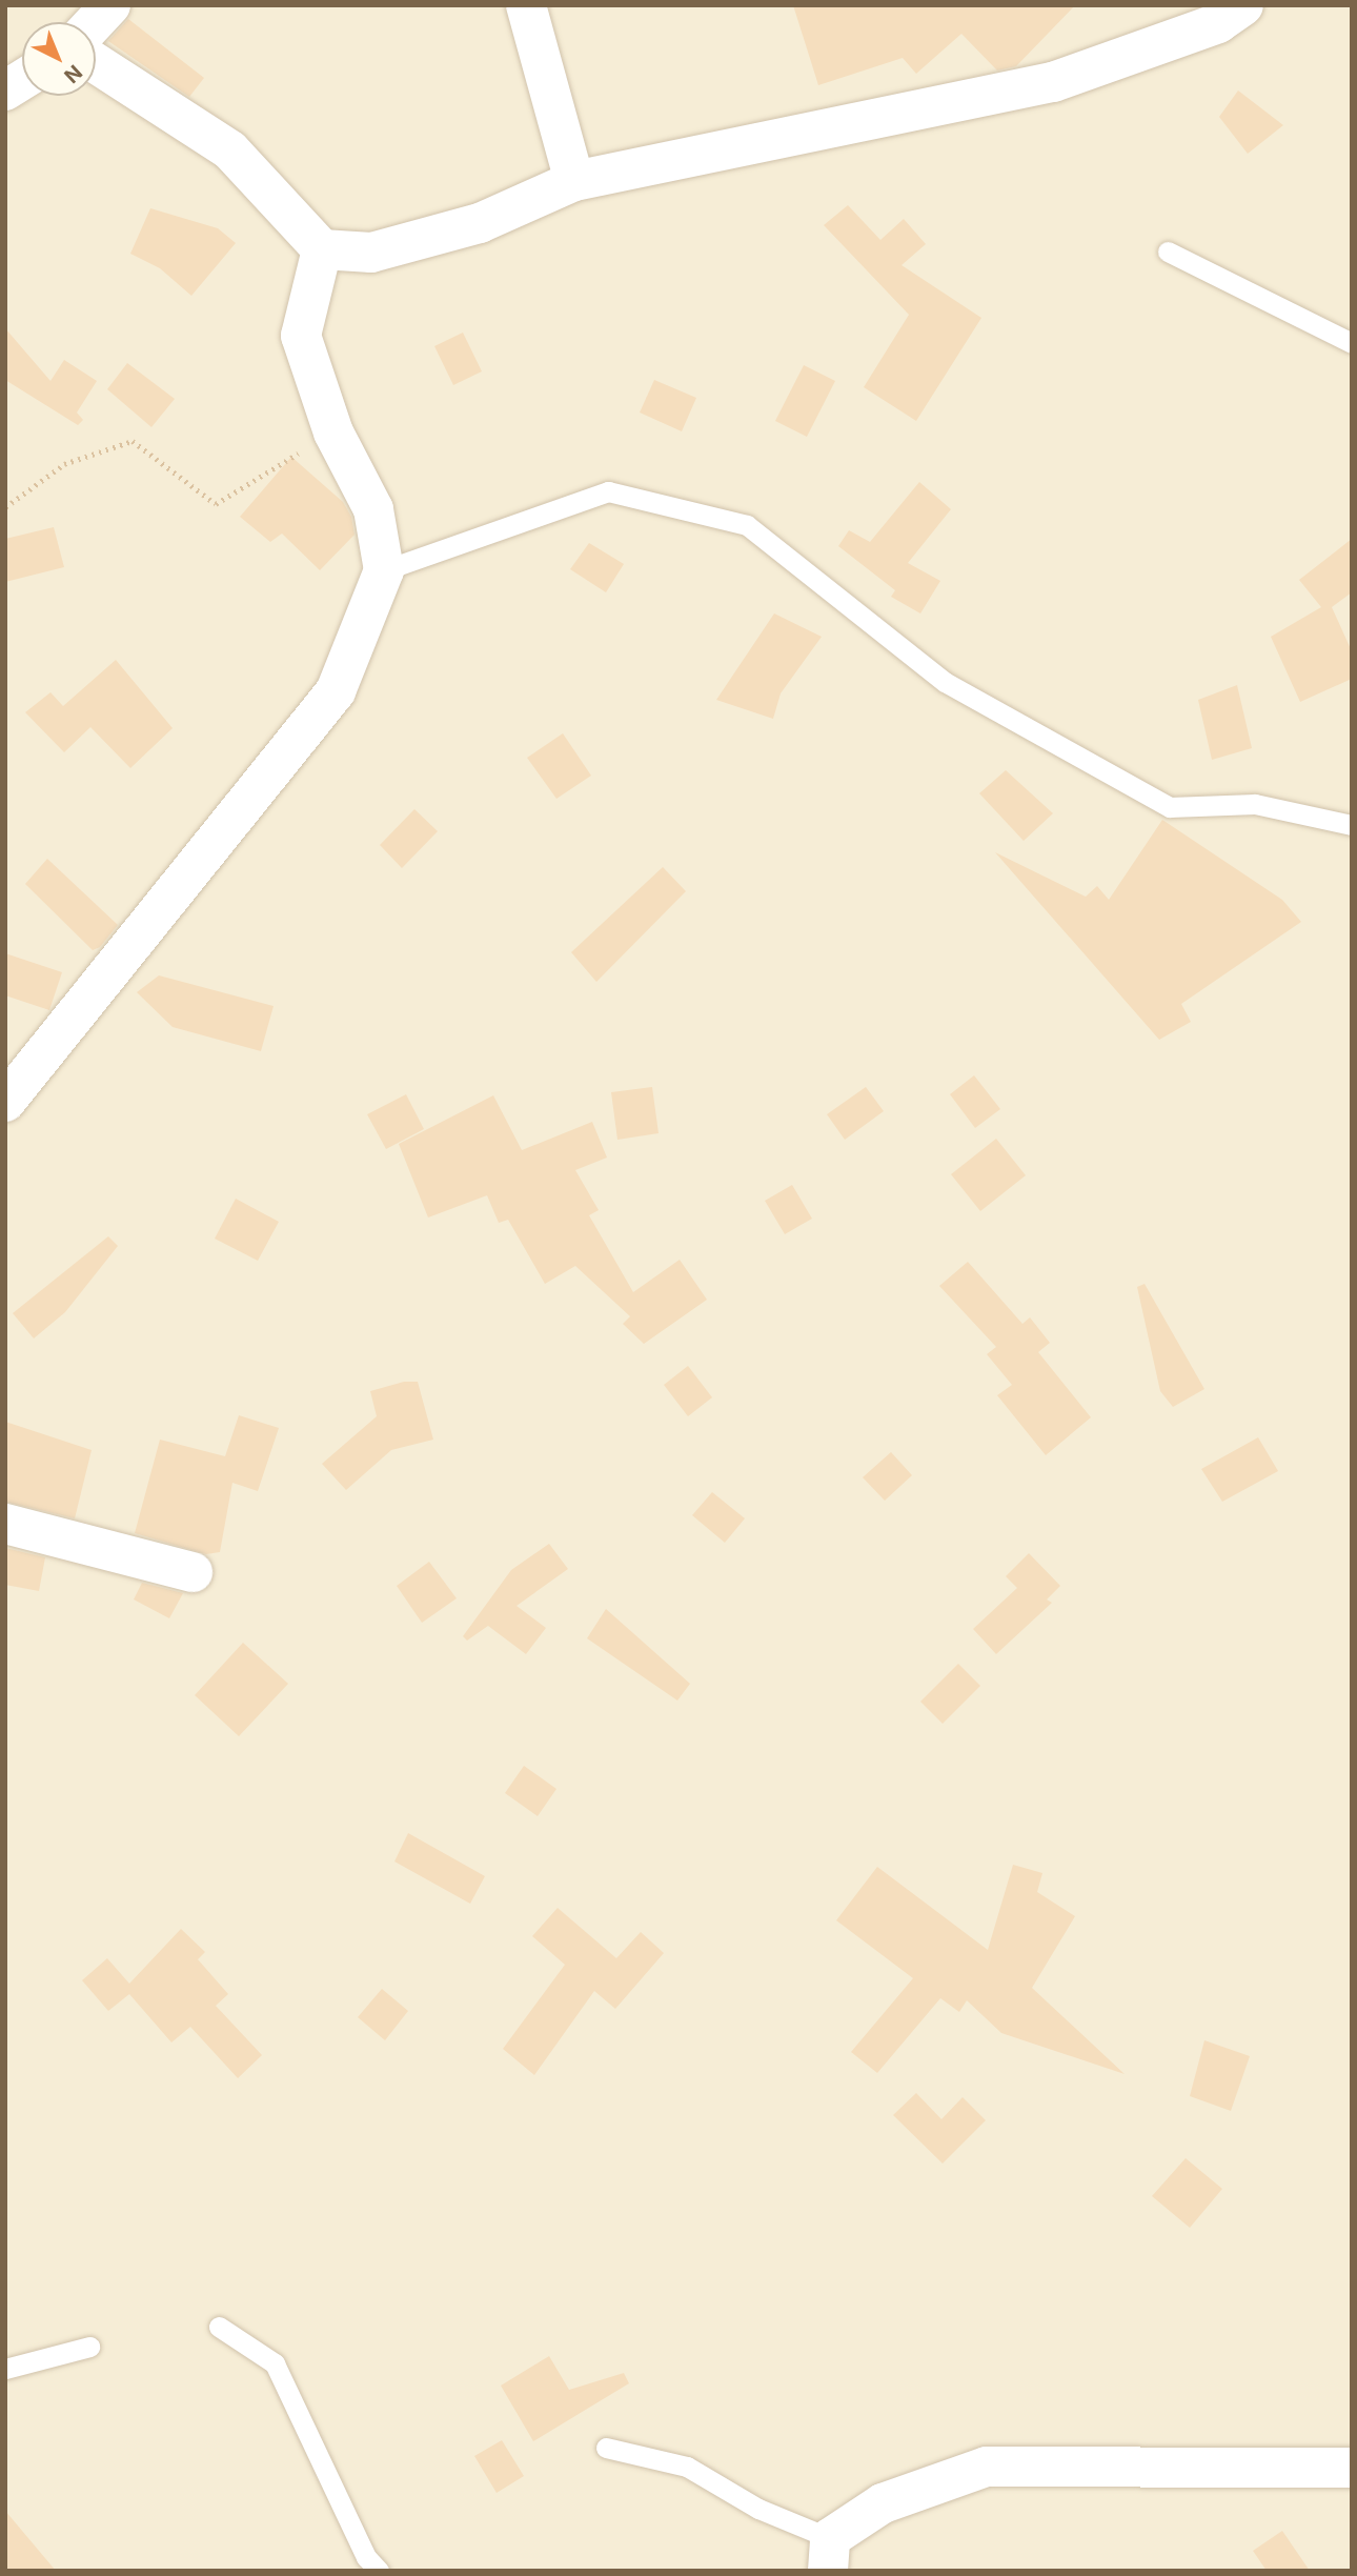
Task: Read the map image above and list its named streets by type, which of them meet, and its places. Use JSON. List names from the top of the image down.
{
  "north": "bottom right"
}
